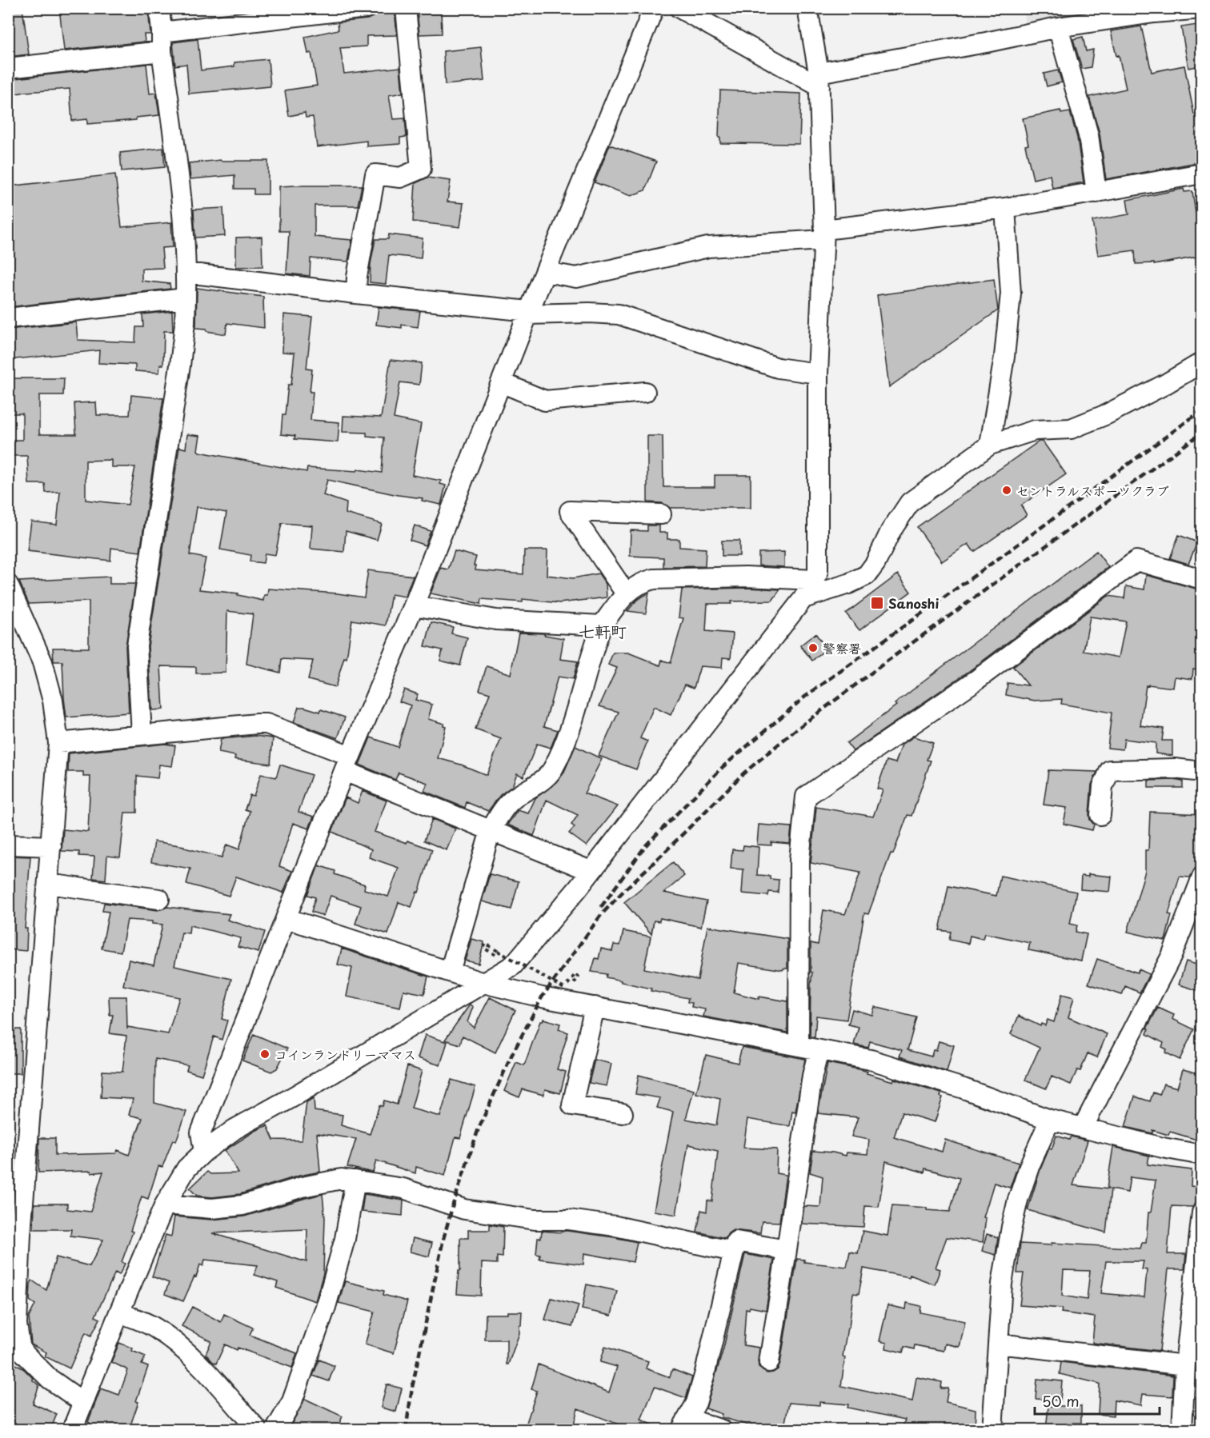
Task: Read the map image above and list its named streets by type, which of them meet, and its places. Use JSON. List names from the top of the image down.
{
  "districts": ["七軒町"],
  "places": {
    "other": ["セントラルスポーツクラブ", "警察署", "コインランドリーママス"],
    "transit": ["Sanoshi"]
  },
  "scale_bar": "50 m"
}
